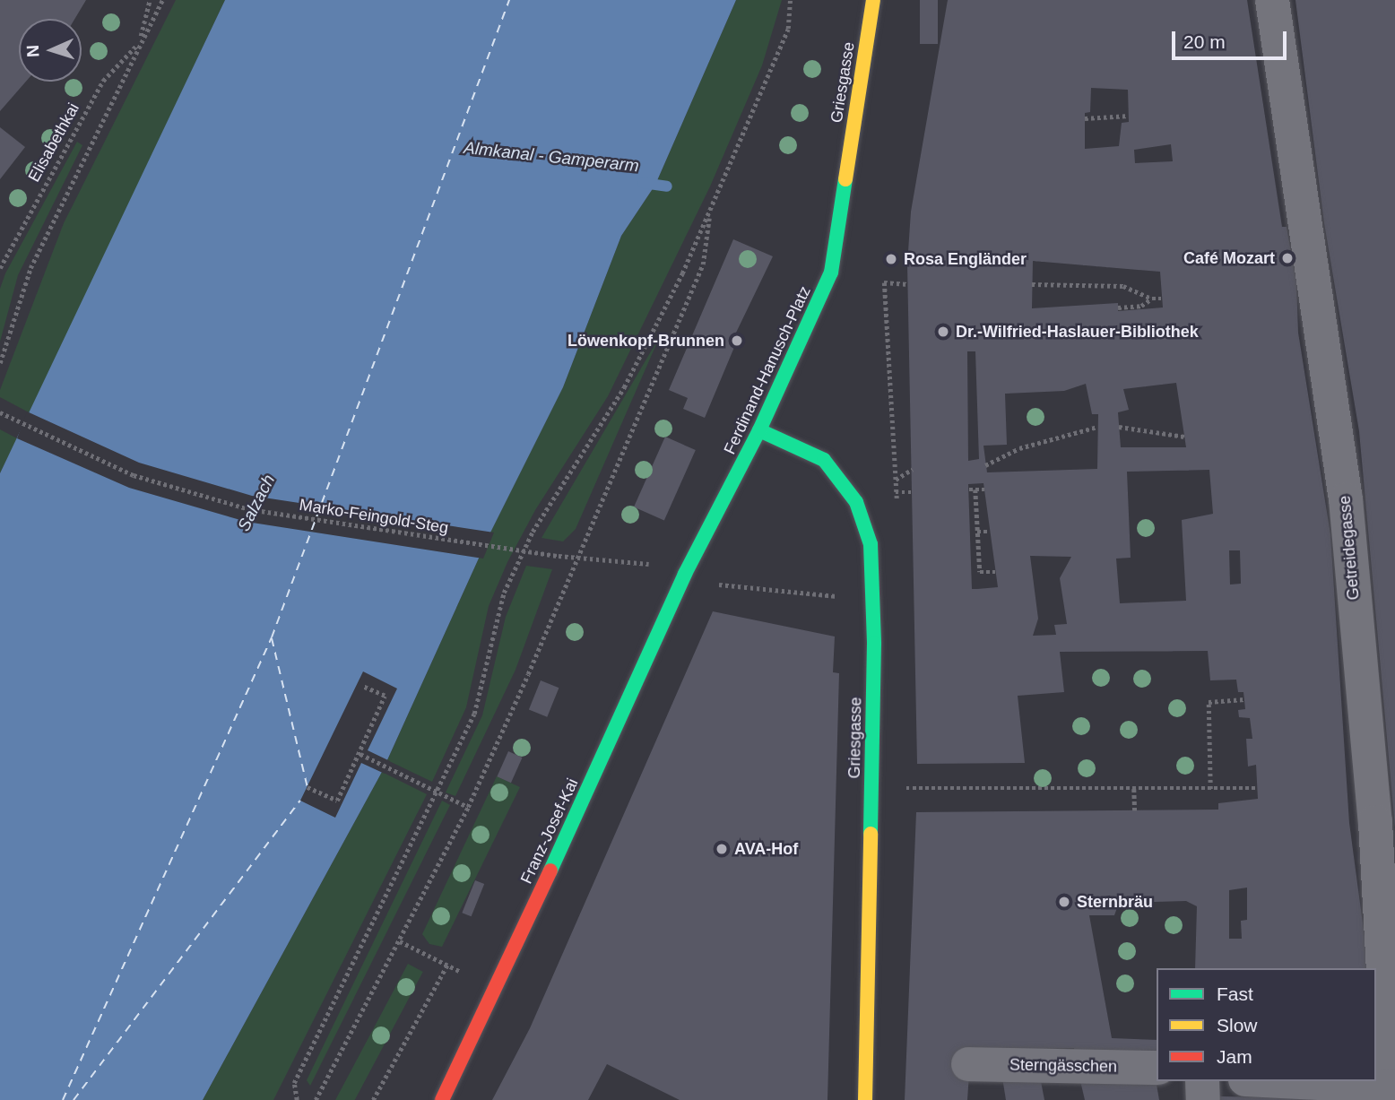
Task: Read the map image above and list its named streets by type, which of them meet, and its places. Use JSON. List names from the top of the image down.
{
  "streets": {
    "street": [
      "Griesgasse",
      "Ferdinand-Hanusch-Platz",
      "Getreidegasse",
      "Franz-Josef-Kai",
      "Sterngässchen"
    ],
    "path": ["Elisabethkai", "Marko-Feingold-Steg"]
  },
  "crossings": [
    ["Griesgasse", "Ferdinand-Hanusch-Platz"],
    ["Ferdinand-Hanusch-Platz", "Franz-Josef-Kai"]
  ],
  "water": ["Almkanal - Gamperarm", "Salzach"],
  "places": [
    "Café Mozart",
    "Rosa Engländer",
    "Dr.-Wilfried-Haslauer-Bibliothek",
    "Löwenkopf-Brunnen",
    "AVA-Hof",
    "Sternbräu"
  ],
  "legend": ["Fast", "Slow", "Jam"],
  "scale_bar": "20 m",
  "north": "left"
}
